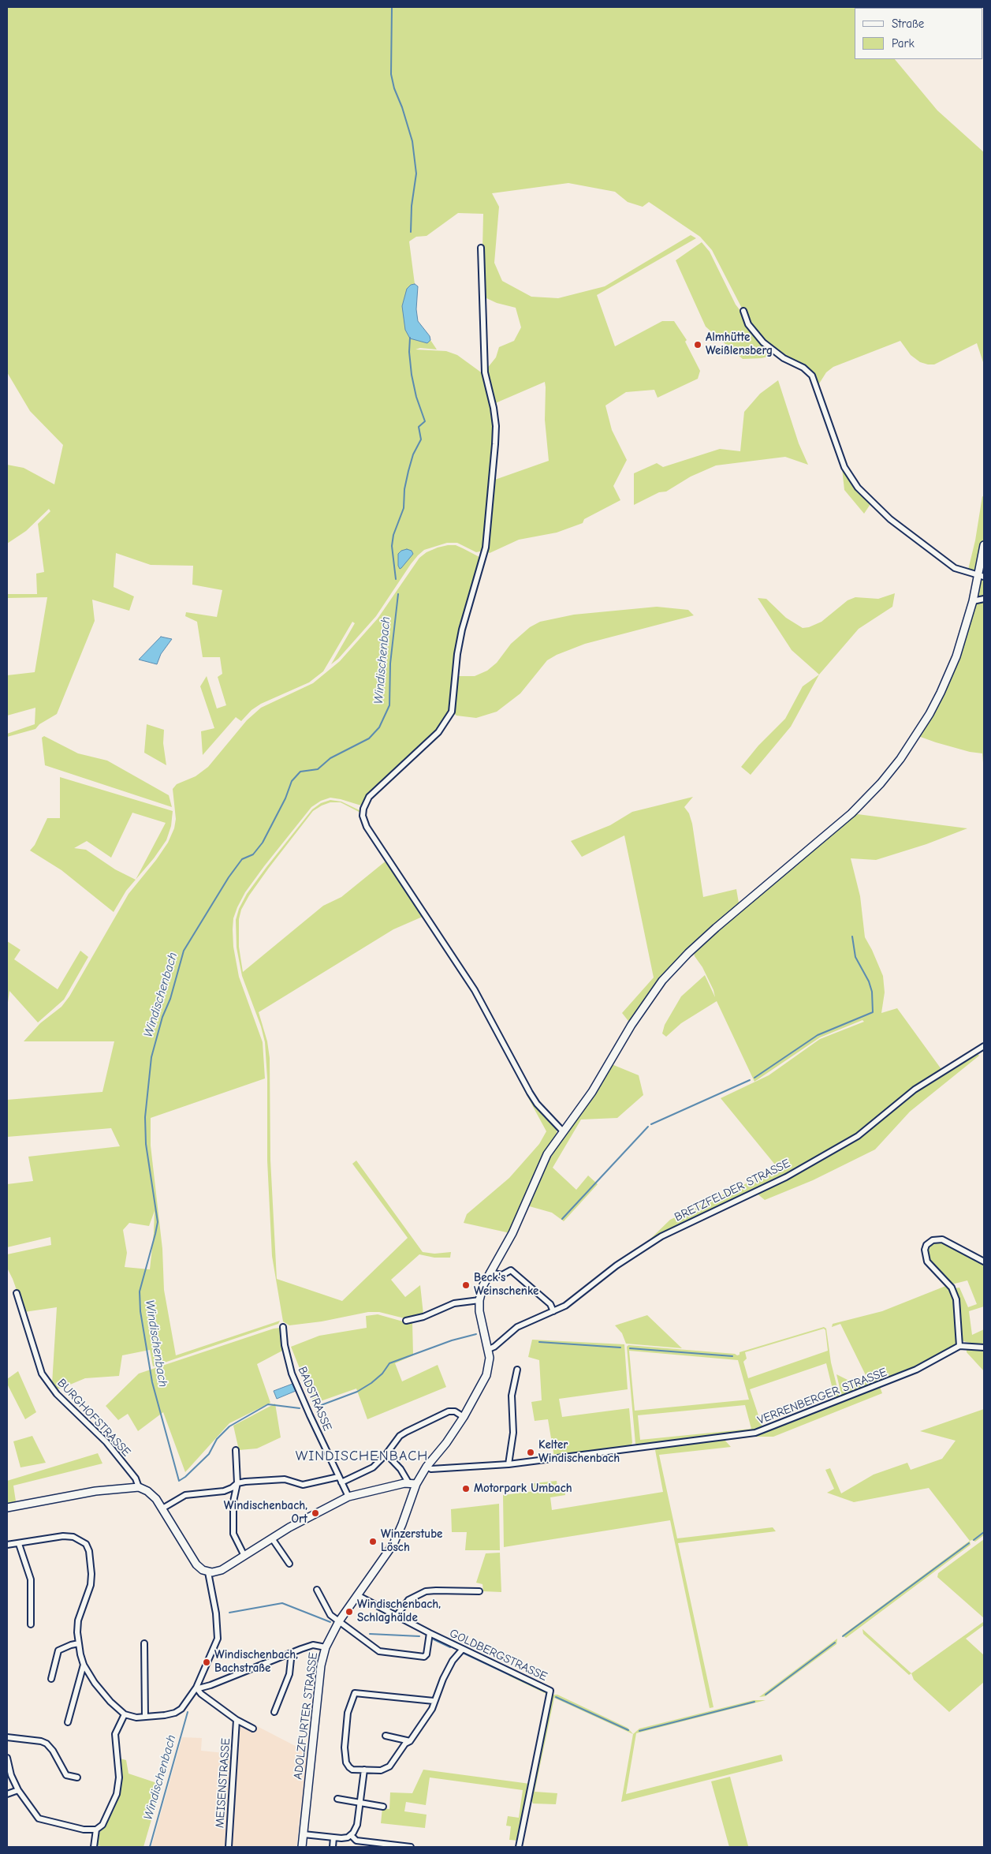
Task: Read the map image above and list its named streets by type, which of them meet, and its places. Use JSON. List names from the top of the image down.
{
  "streets": {
    "main road": ["ADOLZFURTER STRASSE"],
    "street": [
      "BRETZFELDER STRASSE",
      "VERRENBERGER STRASSE",
      "BADSTRASSE",
      "BURGHOFSTRASSE",
      "GOLDBERGSTRASSE",
      "MEISENSTRASSE"
    ]
  },
  "crossings": [
    ["BRETZFELDER STRASSE", "ADOLZFURTER STRASSE"],
    ["VERRENBERGER STRASSE", "ADOLZFURTER STRASSE"],
    ["GOLDBERGSTRASSE", "ADOLZFURTER STRASSE"]
  ],
  "districts": ["WINDISCHENBACH"],
  "water": ["Windischenbach"],
  "places": [
    "Almhütte Weißlensberg",
    "Beck's Weinschenke",
    "Kelter Windischenbach",
    "Motorpark Umbach",
    "Windischenbach, Ort",
    "Winzerstube Lösch",
    "Windischenbach, Schlaghälde",
    "Windischenbach, Bachstraße"
  ],
  "legend": ["Straße", "Park"]
}
